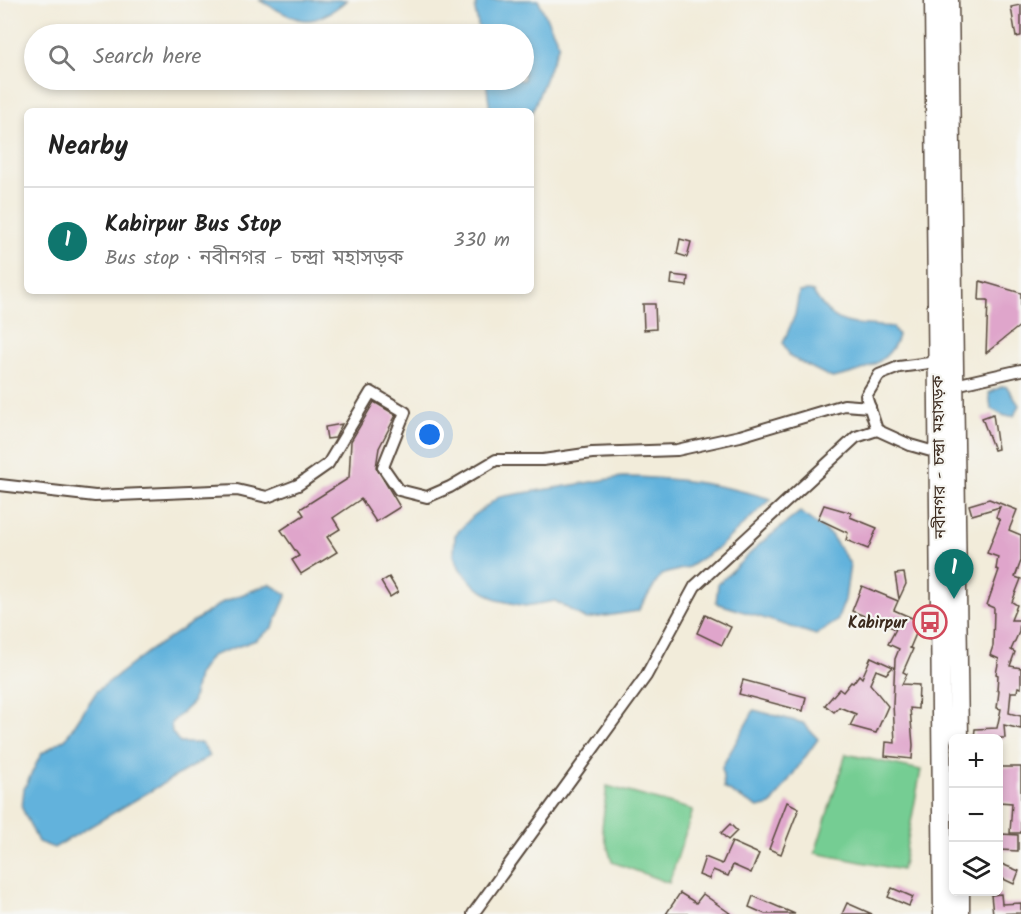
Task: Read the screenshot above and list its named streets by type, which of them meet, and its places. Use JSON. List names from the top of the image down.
{
  "streets": {
    "highway": ["নবীনগর - চন্দ্রা মহাসড়ক"]
  },
  "places": {
    "bus stop": ["Kabirpur"]
  },
  "page": {
    "search": "Search here",
    "heading": "Nearby",
    "list": [
      {
        "mark": "1",
        "name": "Kabirpur Bus Stop",
        "note": "Bus stop · নবীনগর - চন্দ্রা মহাসড়ক",
        "value": "330 m"
      }
    ],
    "pins": "1",
    "map_buttons": ["+", "−"]
  }
}
